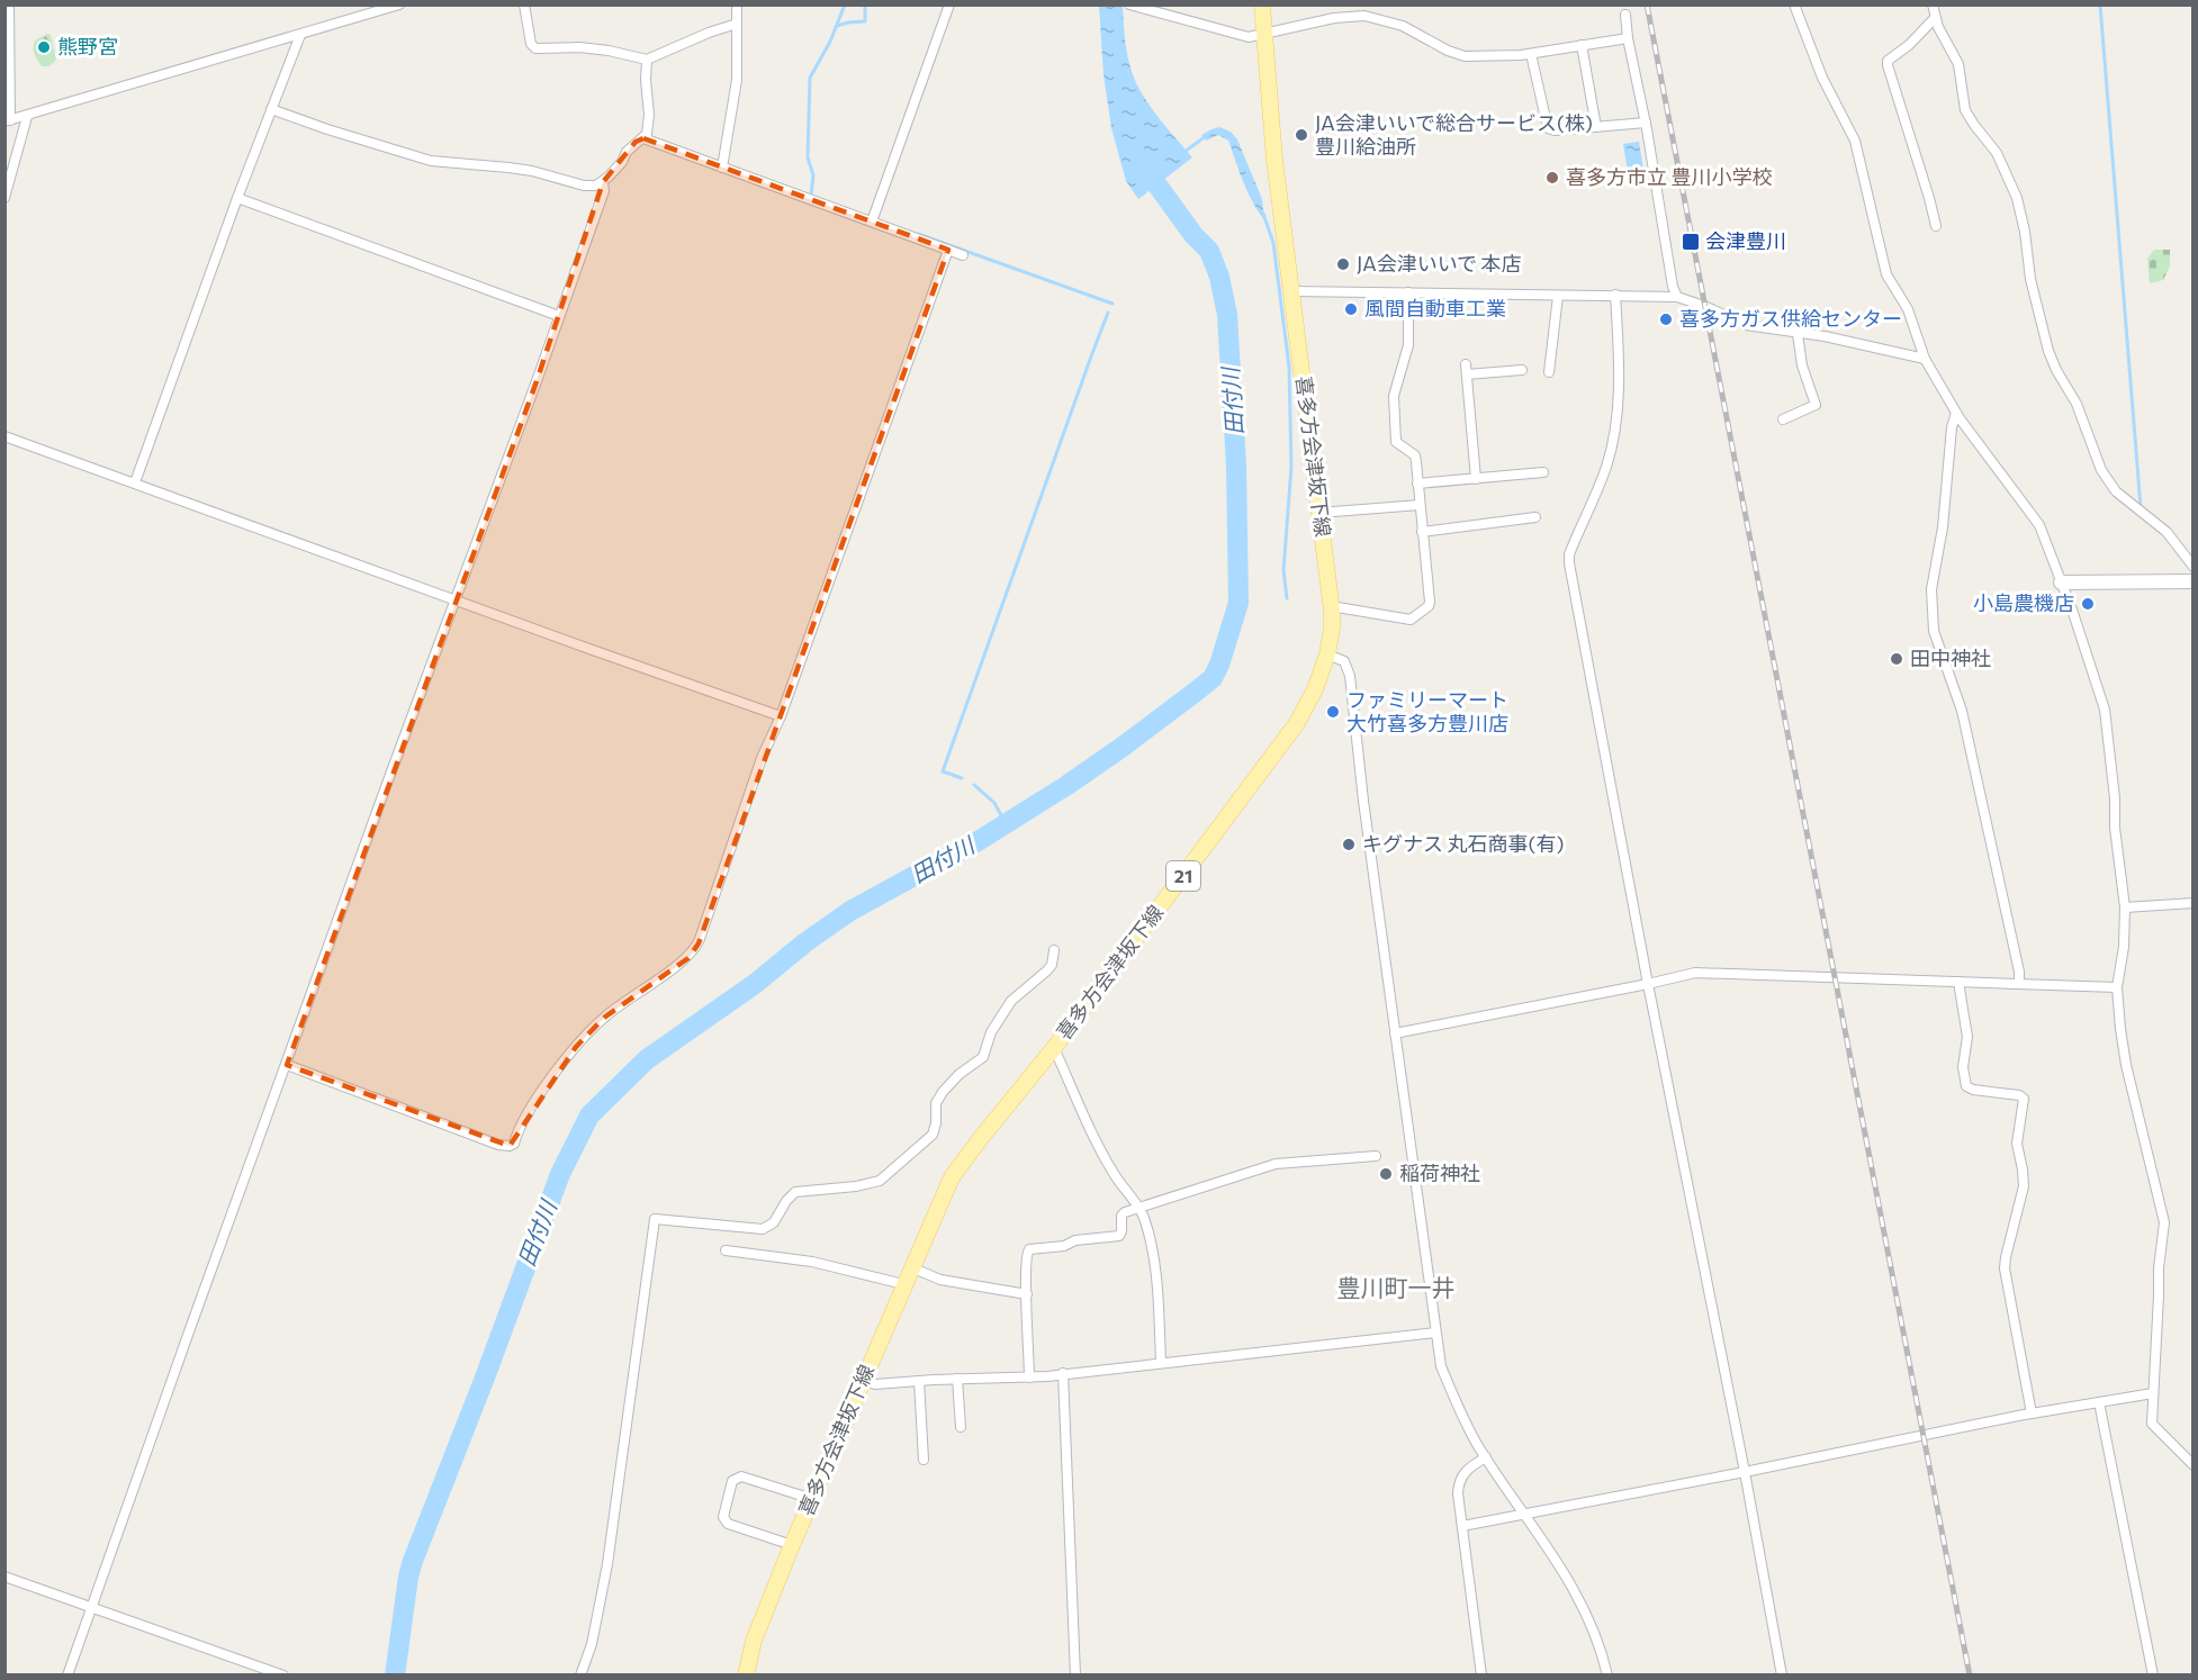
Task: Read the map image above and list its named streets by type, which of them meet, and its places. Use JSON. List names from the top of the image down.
{
  "streets": {
    "main road": ["喜多方会津坂下線", "21"]
  },
  "districts": ["豊川町一井"],
  "water": ["田付川"],
  "places": {
    "other": [
      "熊野宮",
      "JA会津いいで総合サービス(株) 豊川給油所",
      "喜多方市立 豊川小学校",
      "JA会津いいで 本店",
      "風間自動車工業",
      "喜多方ガス供給センター",
      "小島農機店",
      "田中神社",
      "ファミリーマート 大竹喜多方豊川店",
      "キグナス 丸石商事(有)",
      "稲荷神社"
    ],
    "transit": ["会津豊川"]
  }
}
